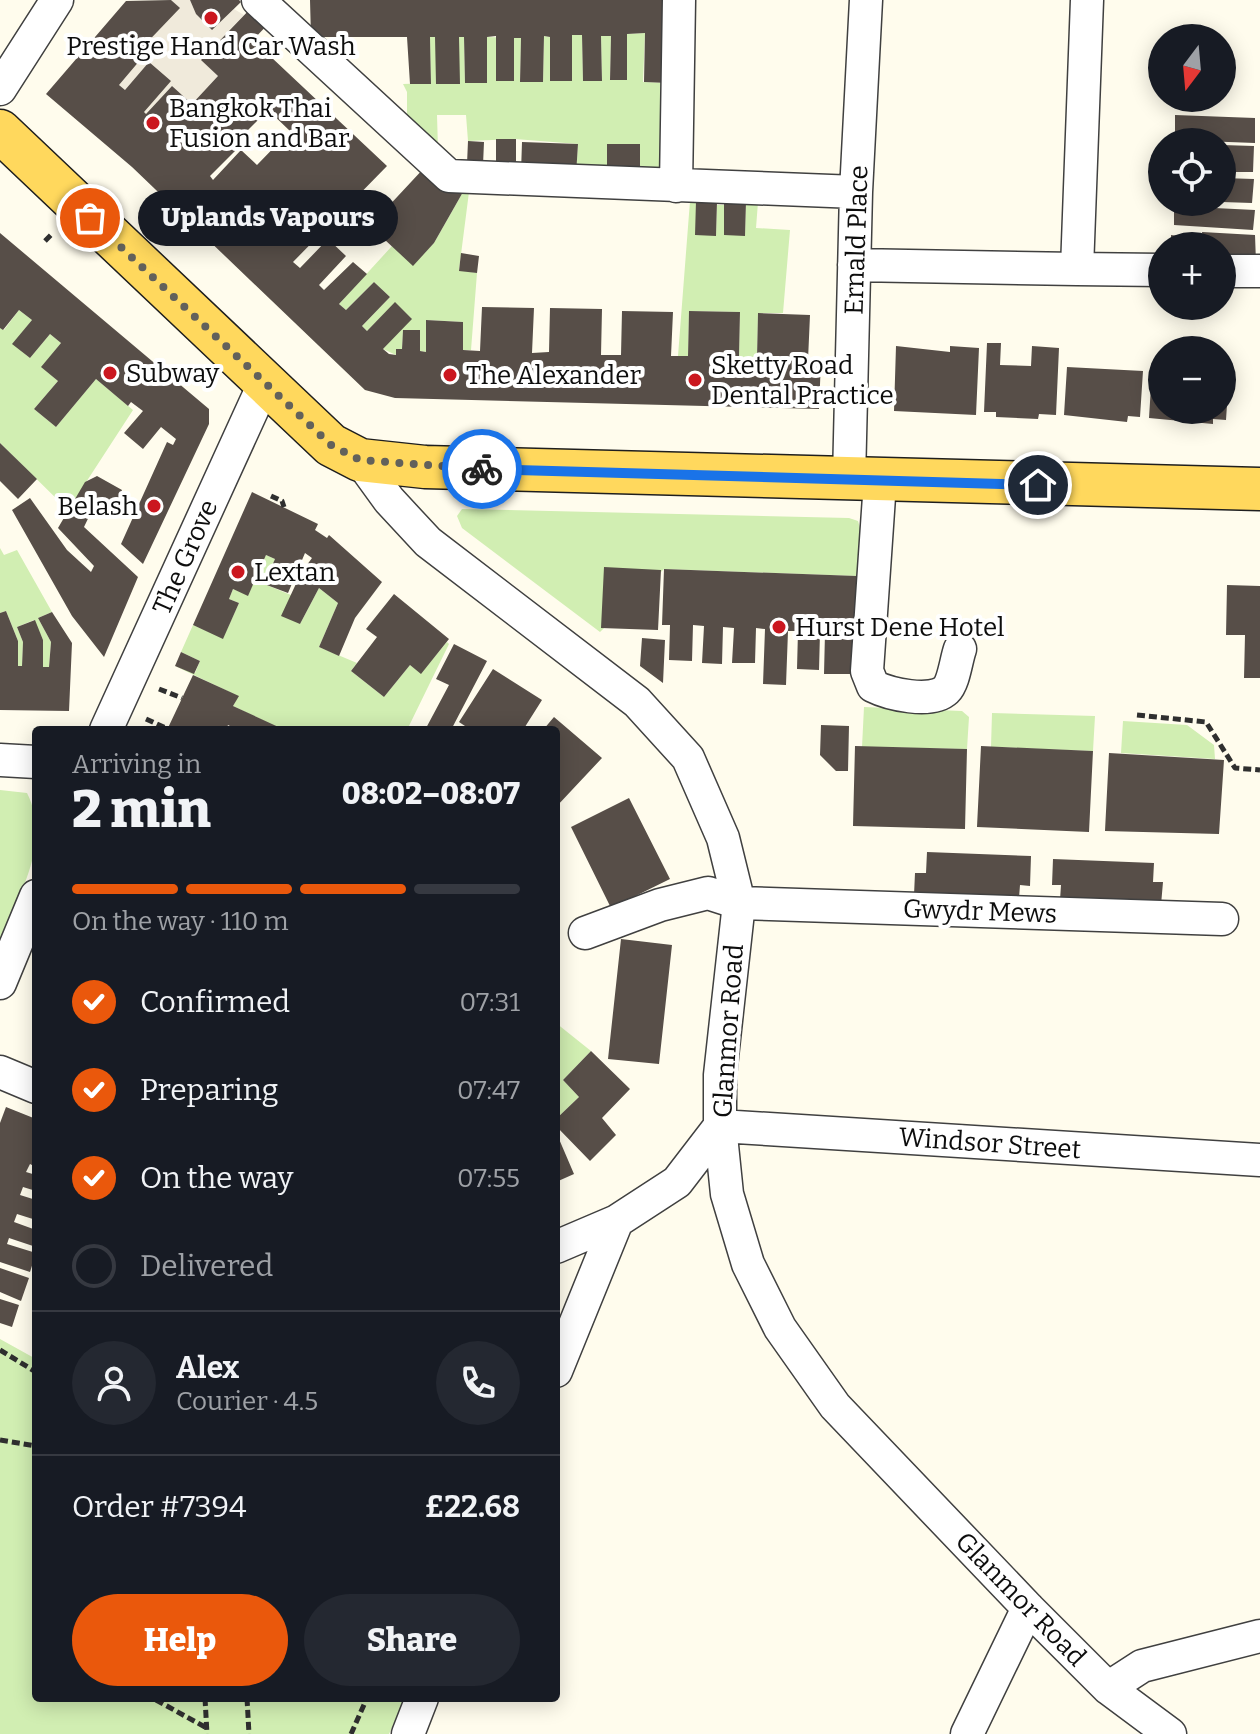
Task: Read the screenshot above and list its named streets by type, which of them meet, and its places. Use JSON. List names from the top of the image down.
{
  "streets": {
    "street": [
      "Ernald Place",
      "The Grove",
      "Gwydr Mews",
      "Glanmor Road",
      "Windsor Street"
    ]
  },
  "crossings": [
    ["Gwydr Mews", "Glanmor Road"],
    ["Glanmor Road", "Windsor Street"]
  ],
  "places": [
    "Prestige Hand Car Wash",
    "Bangkok Thai Fusion and Bar",
    "Uplands Vapours",
    "Subway",
    "The Alexander",
    "Sketty Road Dental Practice",
    "Belash",
    "Lextan",
    "Hurst Dene Hotel"
  ],
  "north": "bottom",
  "page": {
    "map_buttons": ["+", "−"],
    "bubble": "Uplands Vapours",
    "heading": ["2 min", "Arriving in", "08:02–08:07"],
    "panel": [
      "Alex",
      "Courier · 4.5",
      "Order #7394",
      "£22.68"
    ],
    "bar": "On the way · 110 m",
    "list": [
      ["Confirmed", "07:31"],
      ["Preparing", "07:47"],
      ["On the way", "07:55"],
      "Delivered"
    ],
    "buttons": ["Help", "Share"]
  }
}
